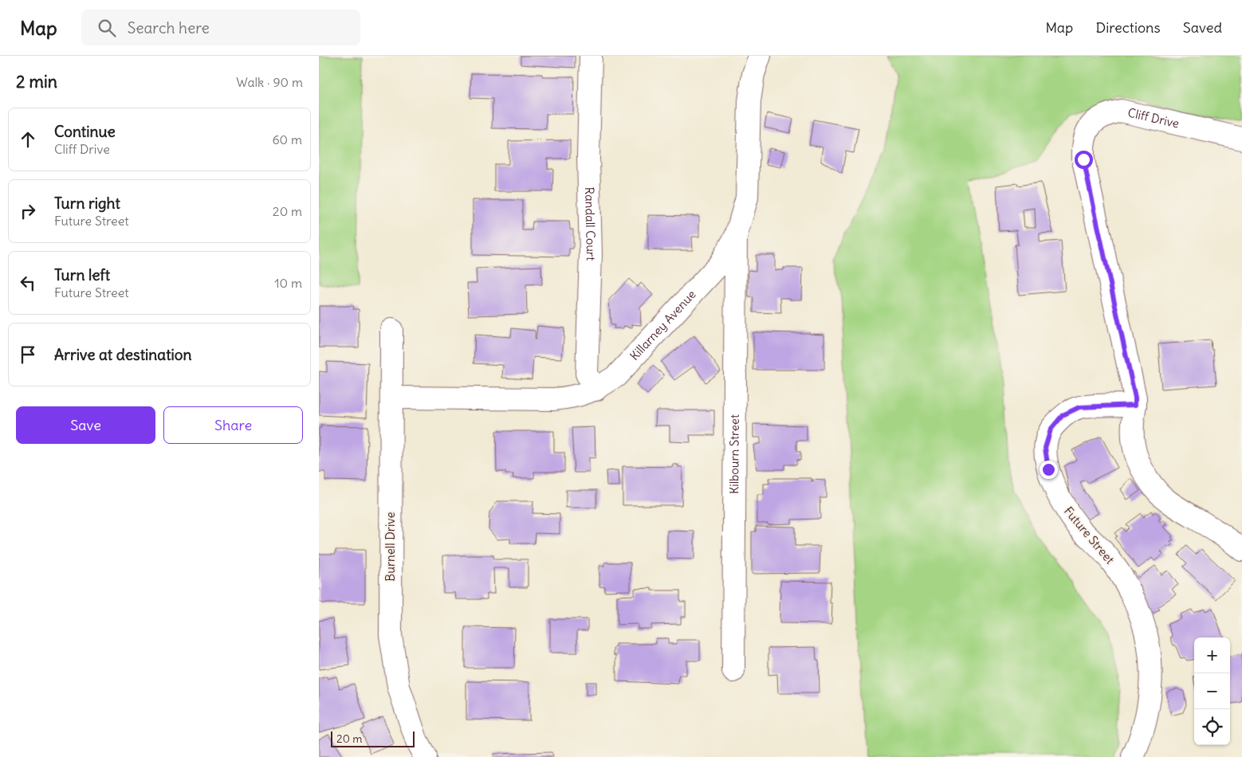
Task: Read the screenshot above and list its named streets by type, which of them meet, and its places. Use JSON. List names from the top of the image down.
{
  "streets": {
    "street": [
      "Cliff Drive",
      "Randall Court",
      "Killarney Avenue",
      "Kilbourn Street",
      "Future Street",
      "Burnell Drive"
    ]
  },
  "crossings": [
    ["Cliff Drive", "Future Street"],
    ["Randall Court", "Killarney Avenue"],
    ["Killarney Avenue", "Kilbourn Street"],
    ["Killarney Avenue", "Burnell Drive"]
  ],
  "scale_bar": "20 m",
  "page": {
    "header": "Map",
    "search": "Search here",
    "nav": ["Map", "Directions", "Saved"],
    "heading": ["2 min", "Walk · 90 m"],
    "list": [
      ["Continue", "Cliff Drive", "60 m"],
      ["Turn right", "Future Street", "20 m"],
      ["Turn left", "Future Street", "10 m"],
      "Arrive at destination"
    ],
    "buttons": ["Save", "Share"],
    "map_buttons": ["+", "−"],
    "scale": "20 m"
  }
}
